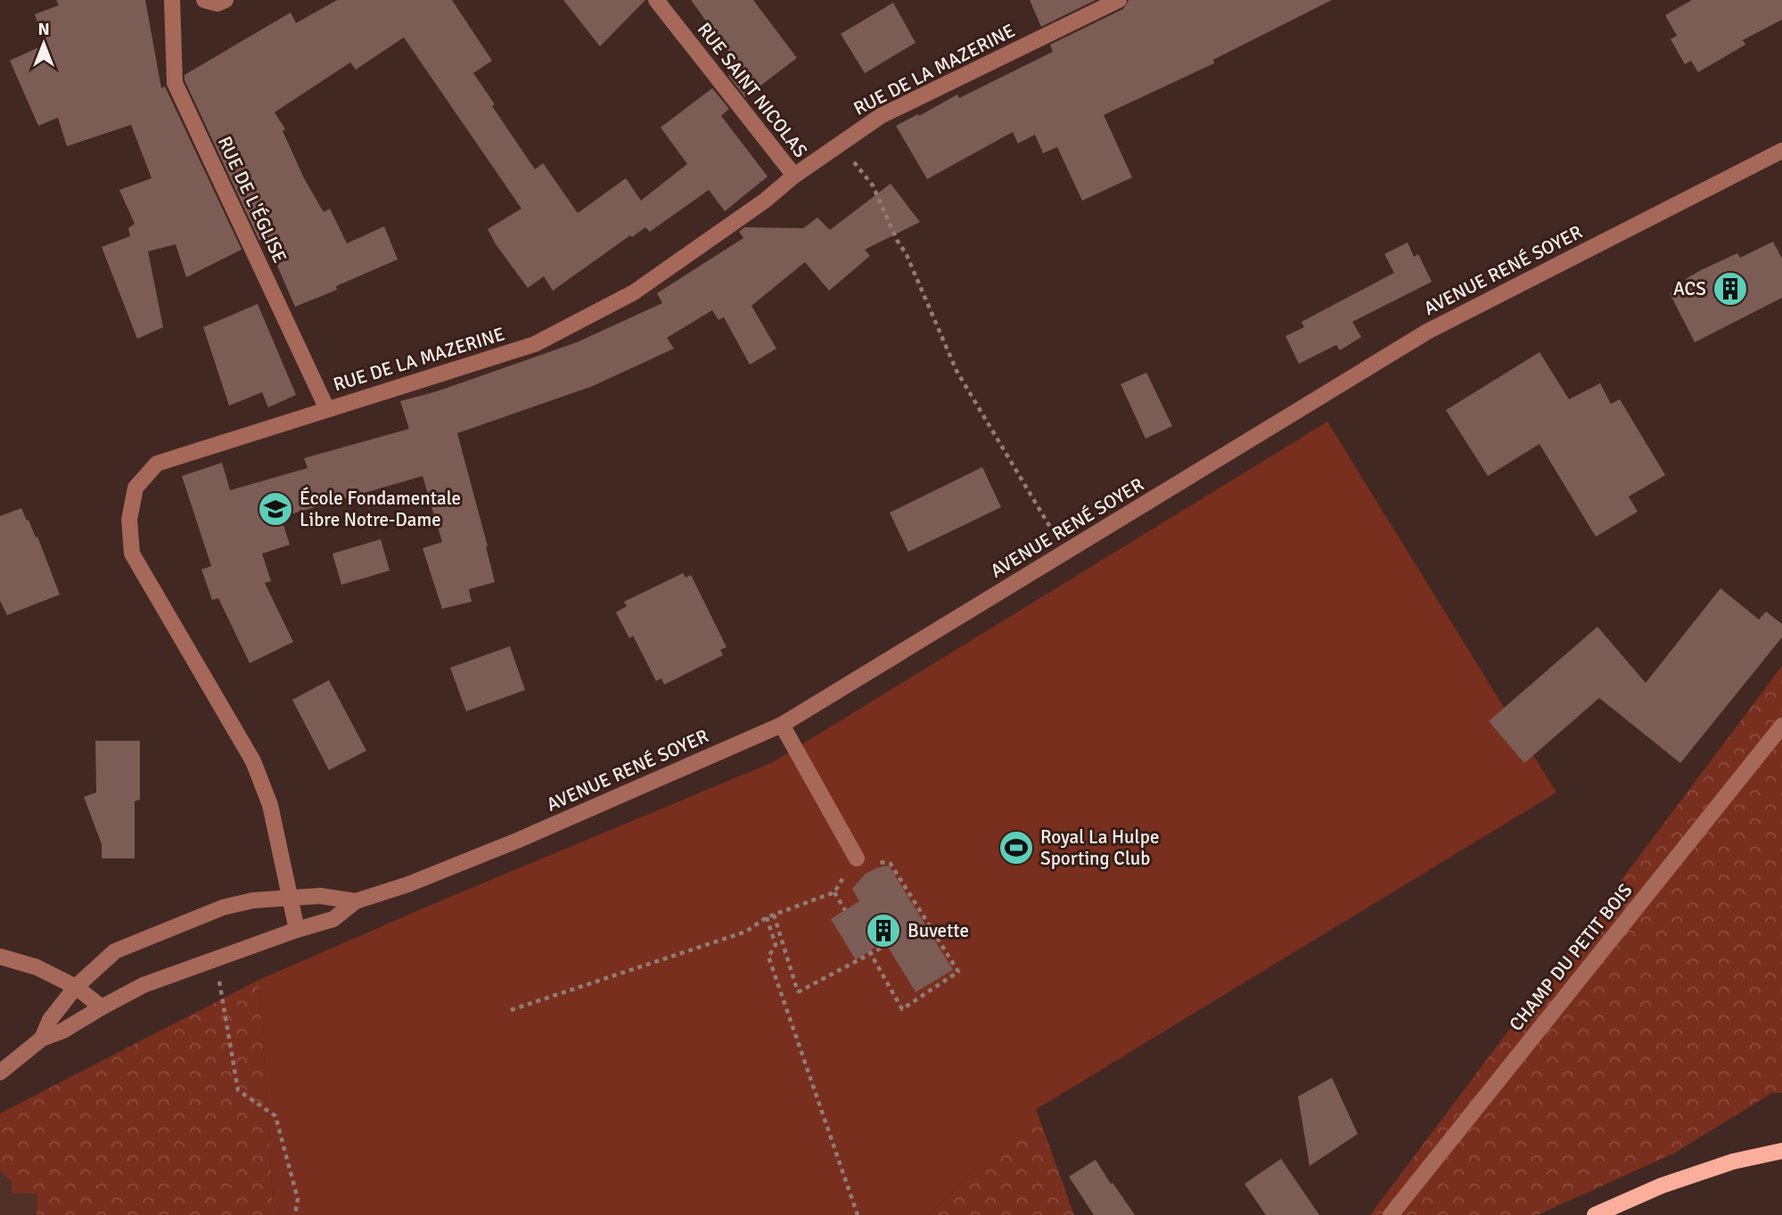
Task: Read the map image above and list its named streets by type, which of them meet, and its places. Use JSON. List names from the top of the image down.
{
  "streets": {
    "street": [
      "RUE DE LA MAZERINE",
      "RUE SAINT NICOLAS",
      "RUE DE L'ÉGLISE",
      "AVENUE RENÉ SOYER",
      "CHAMP DU PETIT BOIS"
    ]
  },
  "crossings": [
    ["RUE DE LA MAZERINE", "RUE SAINT NICOLAS"],
    ["RUE DE LA MAZERINE", "RUE DE L'ÉGLISE"],
    ["RUE DE LA MAZERINE", "AVENUE RENÉ SOYER"]
  ],
  "places": {
    "building": ["ACS", "Buvette"],
    "school or university": ["École Fondamentale Libre Notre-Dame"],
    "sports": ["Royal La Hulpe Sporting Club"]
  },
  "north": "top"
}
